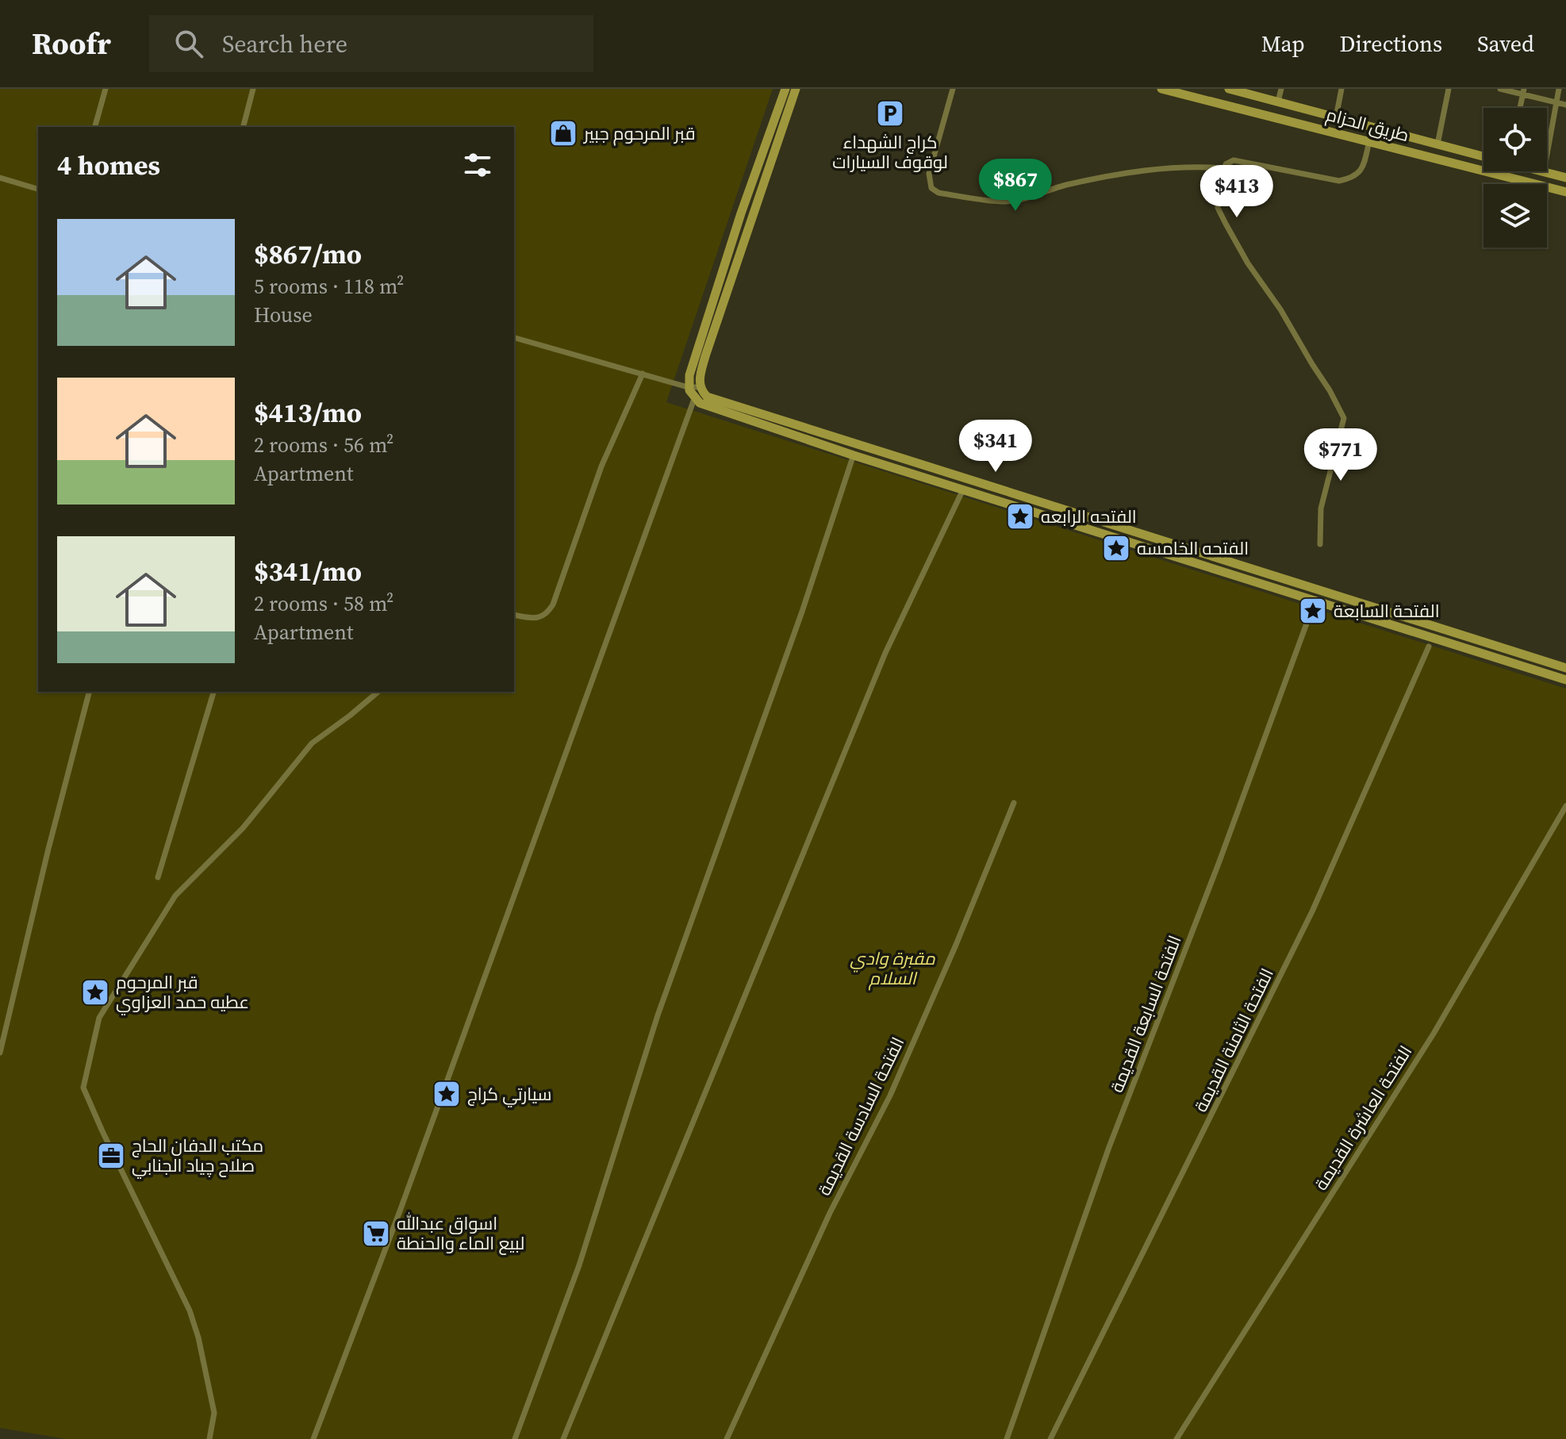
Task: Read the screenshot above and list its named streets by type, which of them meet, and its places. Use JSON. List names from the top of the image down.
{
  "streets": {
    "street": [
      "طريق الحزام",
      "الفتحة السابعة القديمة",
      "الفتحة الثامنة القديمة",
      "الفتحة السادسة القديمة",
      "الفتحة العاشرة القديمة"
    ]
  },
  "parks": ["مقبرة وادي السلام"],
  "places": {
    "parking": ["كراج الشهداء لوقوف السيارات"],
    "shop": ["قبر المرحوم جبير"],
    "place": [
      "الفتحه الرابعه",
      "الفتحه الخامسه",
      "الفتحة السابعة",
      "قبر المرحوم عطيه حمد العزاوي",
      "سيارتي كراج"
    ],
    "office": ["مكتب الدفان الحاج صلاح چياد الجنابي"],
    "supermarket": ["اسواق عبدالله لبيع الماء والحنطة"]
  },
  "page": {
    "header": "Roofr",
    "search": "Search here",
    "nav": ["Map", "Directions", "Saved"],
    "heading": "4 homes",
    "price": [
      "$867",
      "$413",
      "$341",
      "$771"
    ],
    "list": [
      {
        "name": "$867/mo",
        "note": "5 rooms · 118 m² · House"
      },
      {
        "name": "$413/mo",
        "note": "2 rooms · 56 m² · Apartment"
      },
      {
        "name": "$341/mo",
        "note": "2 rooms · 58 m² · Apartment"
      }
    ]
  }
}
